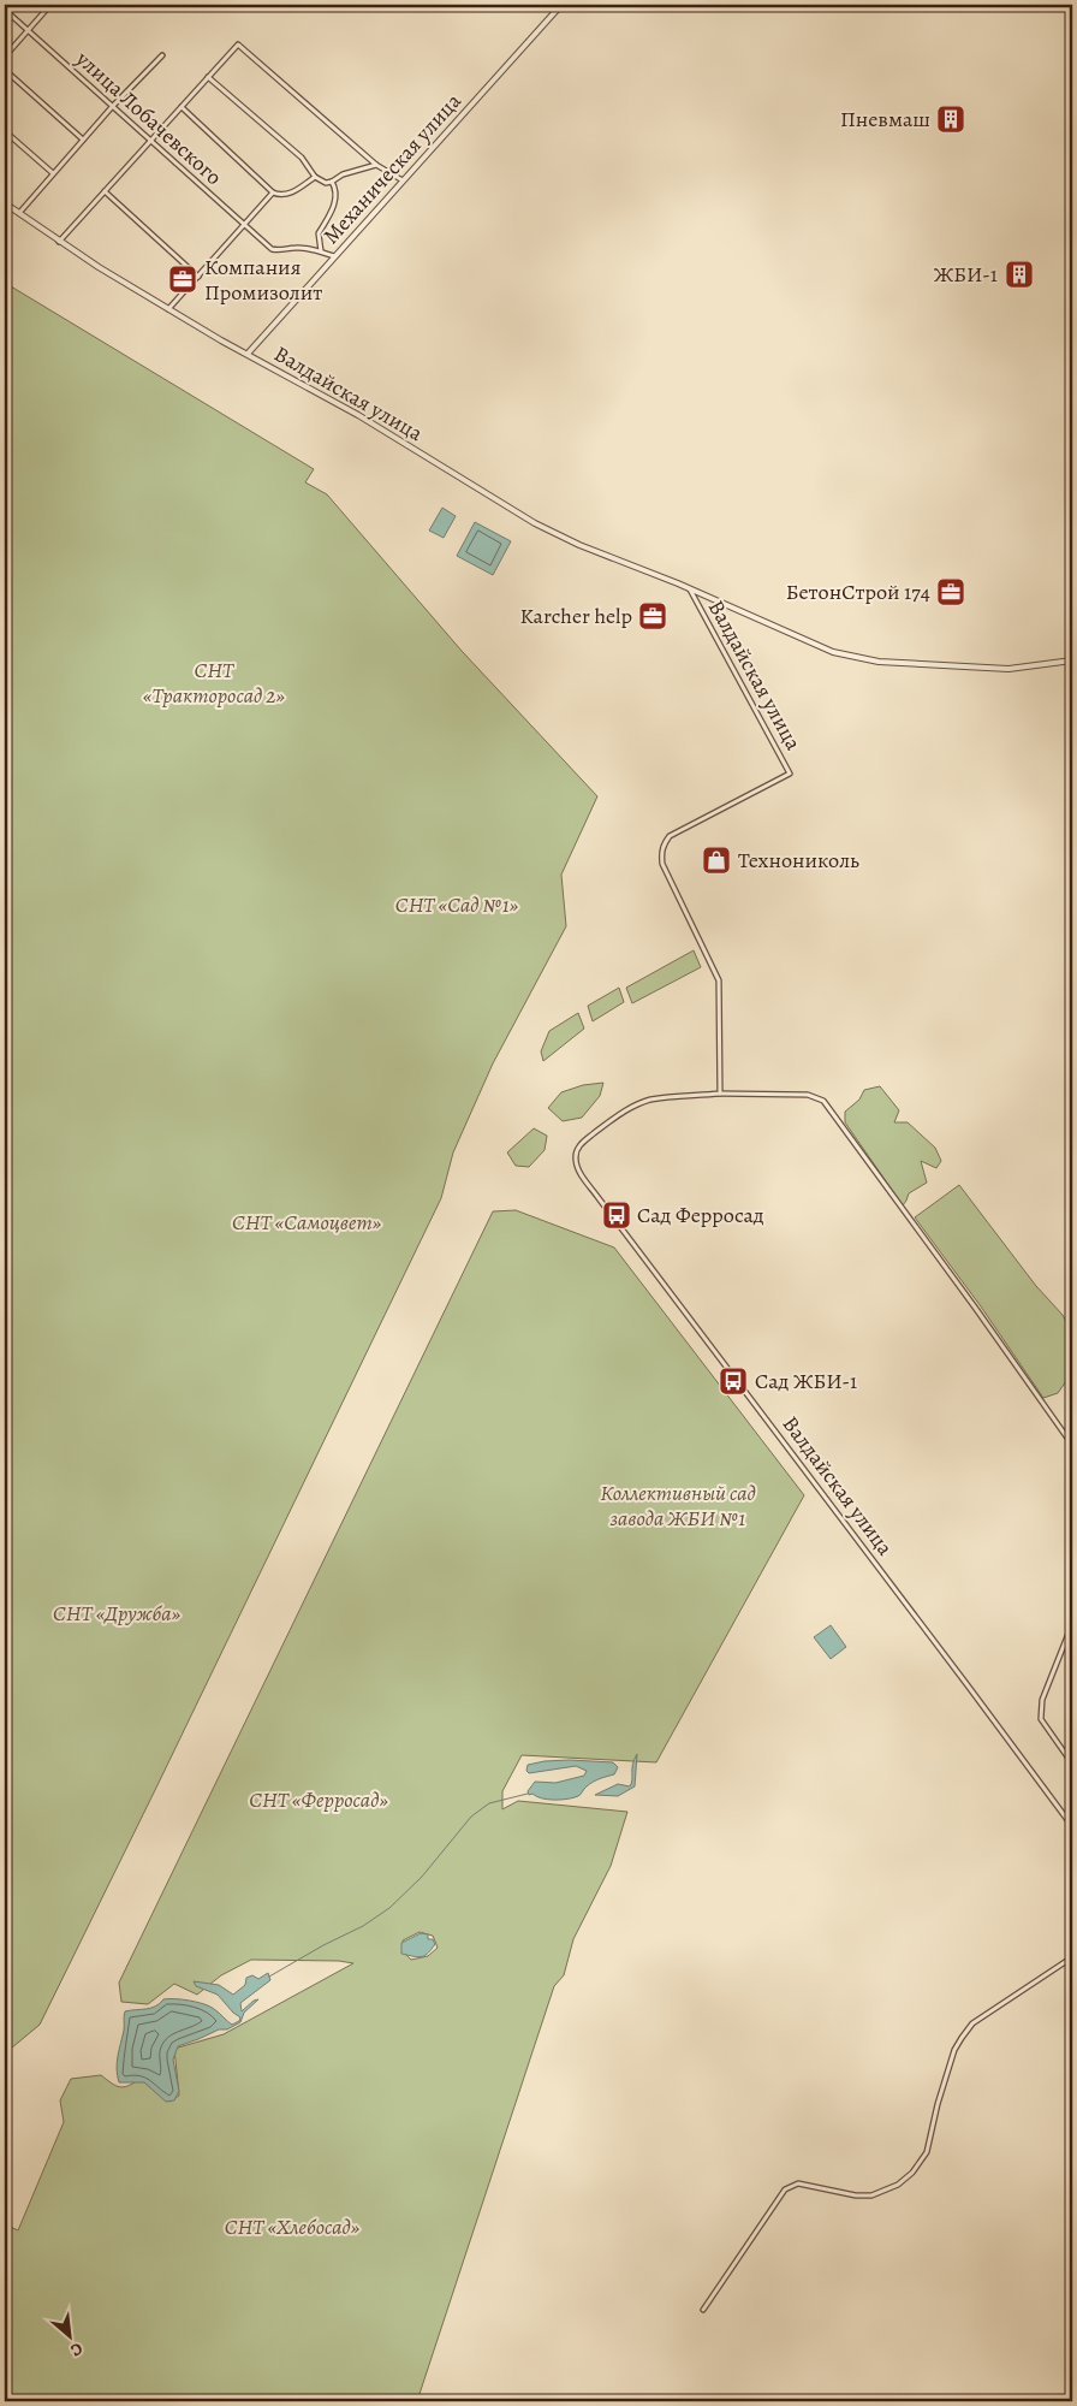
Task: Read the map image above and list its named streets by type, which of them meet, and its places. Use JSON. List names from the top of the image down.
{
  "streets": {
    "street": ["улица Лобачевского", "Механическая улица", "Валдайская улица"]
  },
  "crossings": [
    ["Механическая улица", "Валдайская улица"]
  ],
  "parks": [
    "СНТ «Тракторосад 2»",
    "СНТ «Сад №1»",
    "СНТ «Самоцвет»",
    "Коллективный сад завода ЖБИ №1",
    "СНТ «Дружба»",
    "СНТ «Ферросад»",
    "СНТ «Хлебосад»"
  ],
  "places": {
    "building": ["Пневмаш", "ЖБИ-1"],
    "office": ["Компания Промизолит", "БетонСтрой 174", "Karcher help"],
    "shop": ["Технониколь"],
    "bus stop": ["Сад Ферросад", "Сад ЖБИ-1"]
  },
  "north": "bottom right"
}
